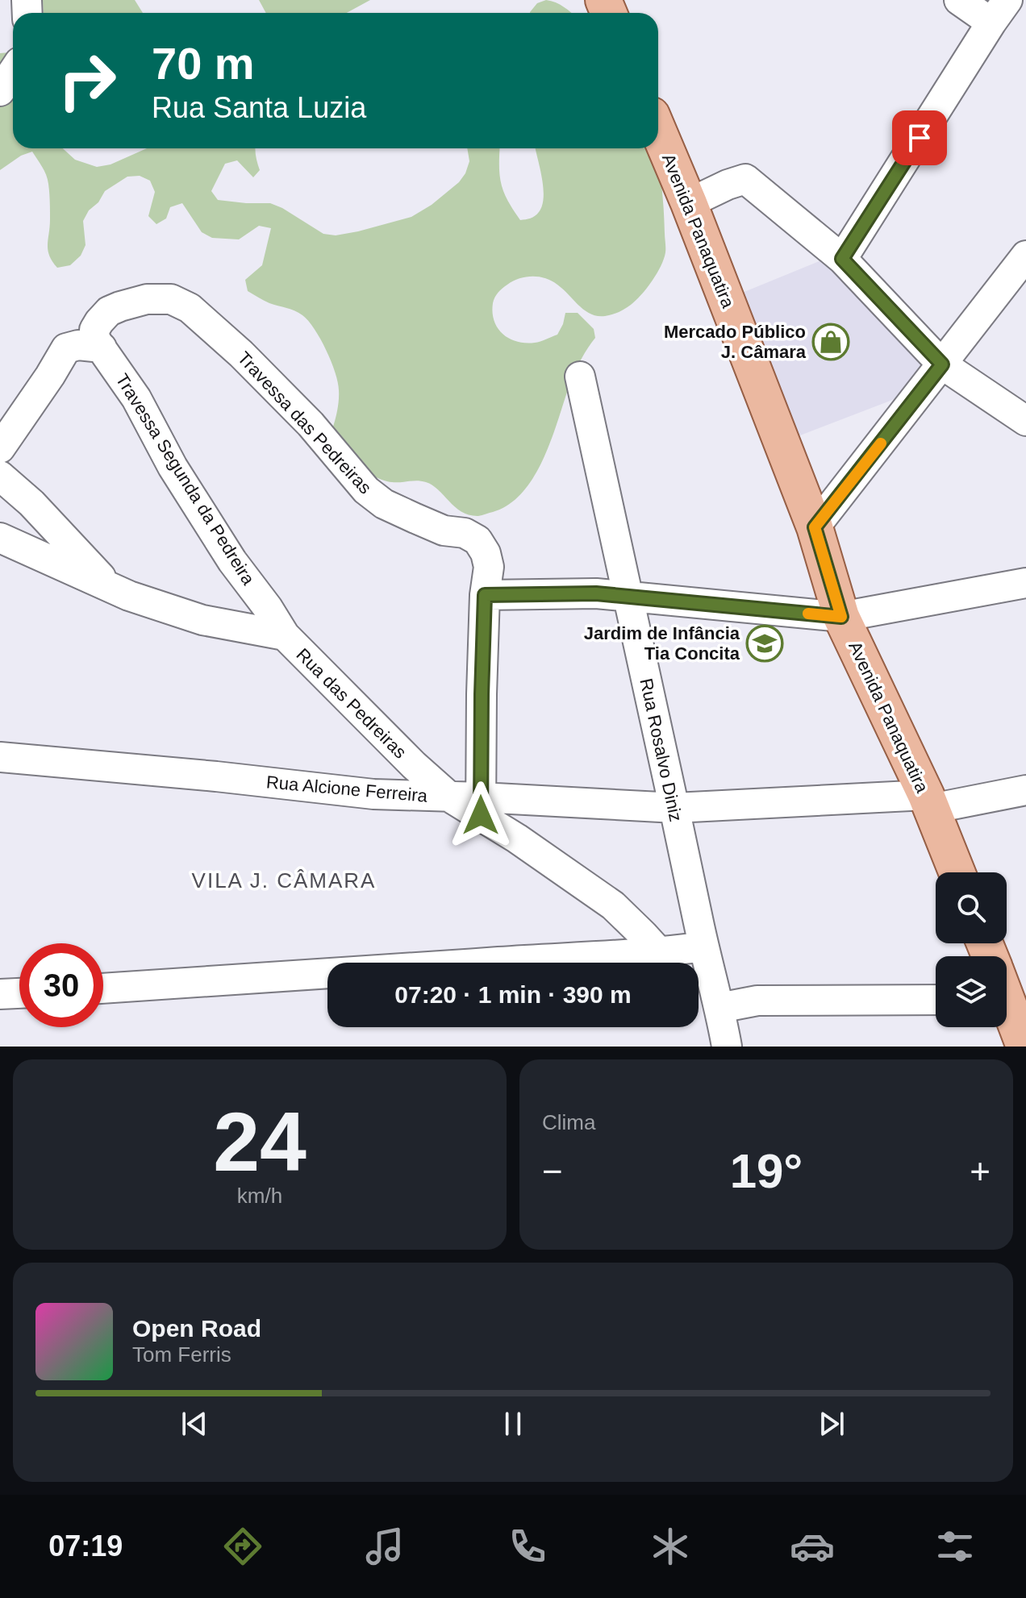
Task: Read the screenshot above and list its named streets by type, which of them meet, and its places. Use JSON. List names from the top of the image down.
{
  "streets": {
    "main road": ["Avenida Panaquatira"],
    "street": [
      "Travessa das Pedreiras",
      "Travessa Segunda da Pedreira",
      "Rua das Pedreiras",
      "Rua Rosalvo Diniz",
      "Rua Alcione Ferreira"
    ]
  },
  "crossings": [
    ["Avenida Panaquatira", "Rua Alcione Ferreira"],
    ["Travessa das Pedreiras", "Travessa Segunda da Pedreira"],
    ["Travessa das Pedreiras", "Rua Alcione Ferreira"],
    ["Travessa Segunda da Pedreira", "Rua das Pedreiras"],
    ["Rua das Pedreiras", "Rua Alcione Ferreira"],
    ["Rua Rosalvo Diniz", "Rua Alcione Ferreira"]
  ],
  "districts": ["VILA J. CÂMARA"],
  "places": {
    "shop": ["Mercado Público J. Câmara"],
    "school or university": ["Jardim de Infância Tia Concita"]
  },
  "page": {
    "turn": ["70 m", "Rua Santa Luzia"],
    "limit": "30",
    "trip": "07:20 · 1 min · 390 m",
    "tile": [
      ["24", "km/h"],
      "Clima"
    ],
    "heat": ["−", "19°", "+"],
    "song": ["Open Road", "Tom Ferris"],
    "tabs": "07:19"
  }
}
